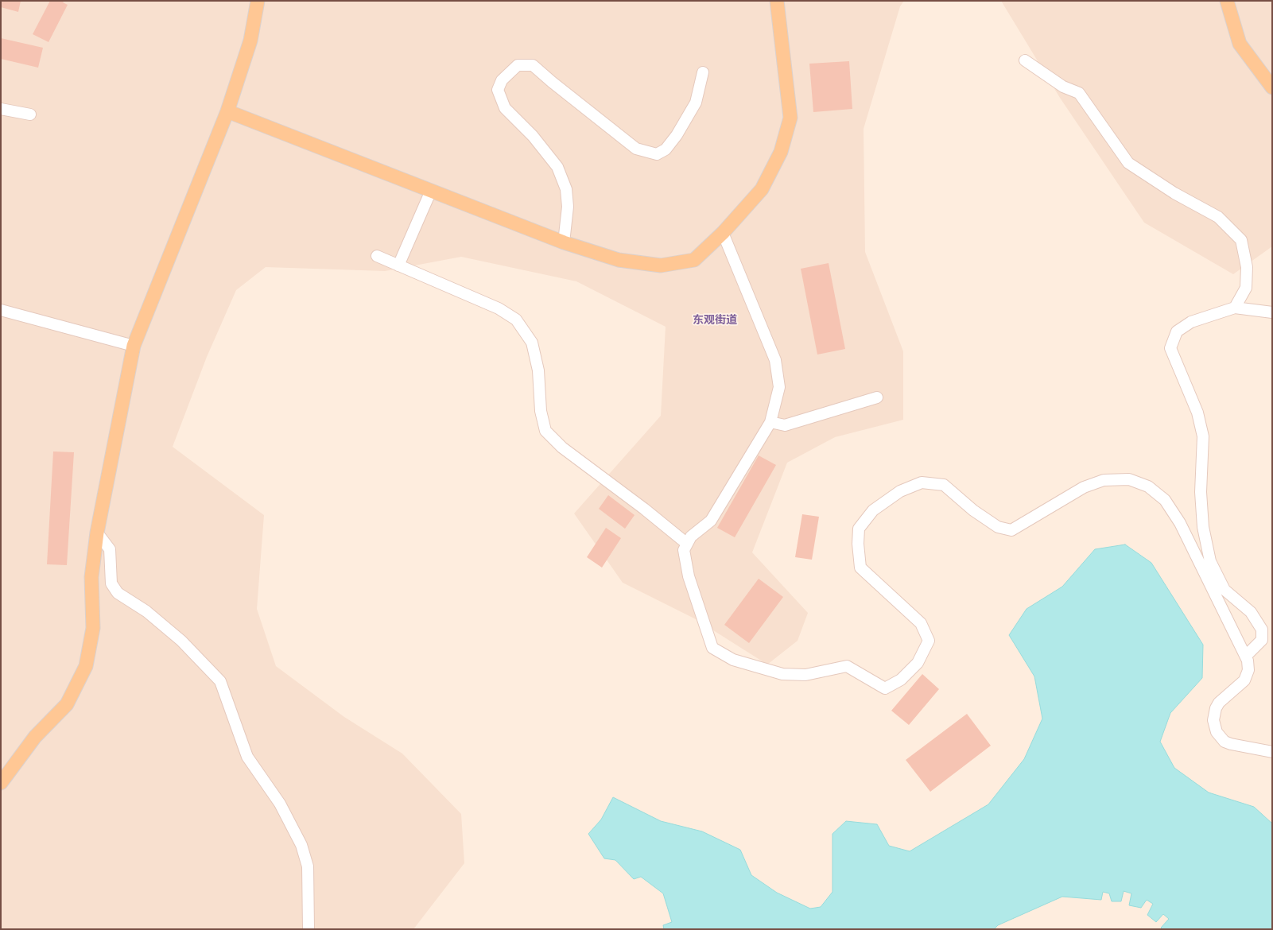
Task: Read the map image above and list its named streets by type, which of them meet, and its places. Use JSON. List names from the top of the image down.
{
  "districts": ["东观街道"]
}
